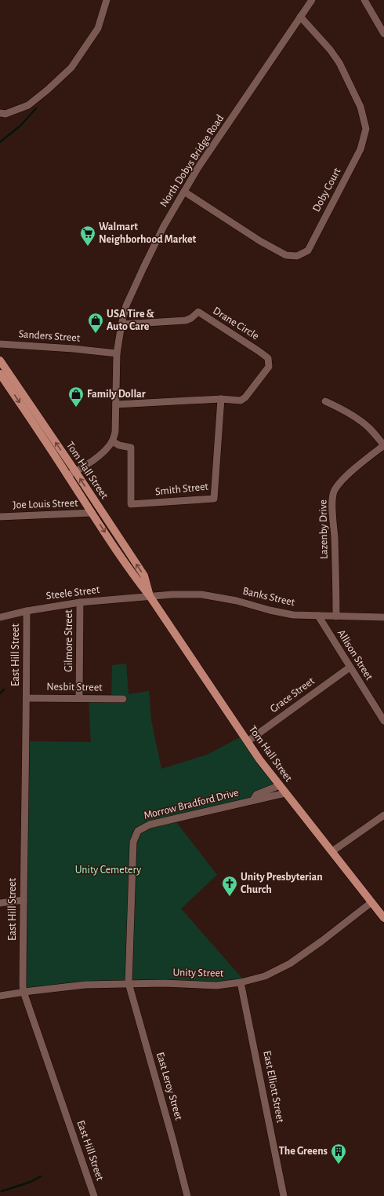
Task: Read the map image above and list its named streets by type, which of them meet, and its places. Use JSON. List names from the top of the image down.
{
  "streets": {
    "main road": ["Tom Hall Street"],
    "street": [
      "North Dobys Bridge Road",
      "Doby Court",
      "Drane Circle",
      "Sanders Street",
      "Smith Street",
      "Joe Louis Street",
      "Lazenby Drive",
      "Steele Street",
      "Banks Street",
      "Gilmore Street",
      "East Hill Street",
      "Allison Street",
      "Nesbit Street",
      "Grace Street",
      "Morrow Bradford Drive",
      "Unity Street",
      "East Leroy Street",
      "East Elliott Street"
    ]
  },
  "crossings": [
    ["North Dobys Bridge Road", "Doby Court"],
    ["North Dobys Bridge Road", "Drane Circle"],
    ["North Dobys Bridge Road", "Sanders Street"],
    ["North Dobys Bridge Road", "Tom Hall Street"],
    ["North Dobys Bridge Road", "Smith Street"],
    ["Drane Circle", "Smith Street"],
    ["Tom Hall Street", "Joe Louis Street"],
    ["Tom Hall Street", "Steele Street"],
    ["Tom Hall Street", "Banks Street"],
    ["Tom Hall Street", "Grace Street"],
    ["Tom Hall Street", "Morrow Bradford Drive"],
    ["Tom Hall Street", "Unity Street"],
    ["Lazenby Drive", "Banks Street"],
    ["Steele Street", "Banks Street"],
    ["Steele Street", "Gilmore Street"],
    ["Steele Street", "East Hill Street"],
    ["Banks Street", "Allison Street"],
    ["Gilmore Street", "Nesbit Street"],
    ["East Hill Street", "Nesbit Street"],
    ["East Hill Street", "Unity Street"],
    ["Allison Street", "Grace Street"],
    ["Morrow Bradford Drive", "Unity Street"],
    ["Morrow Bradford Drive", "East Leroy Street"],
    ["Unity Street", "East Leroy Street"],
    ["Unity Street", "East Elliott Street"]
  ],
  "parks": ["Unity Cemetery"],
  "places": {
    "supermarket": ["Walmart Neighborhood Market"],
    "shop": ["USA Tire & Auto Care", "Family Dollar"],
    "church": ["Unity Presbyterian Church"],
    "building": ["The Greens"]
  }
}
